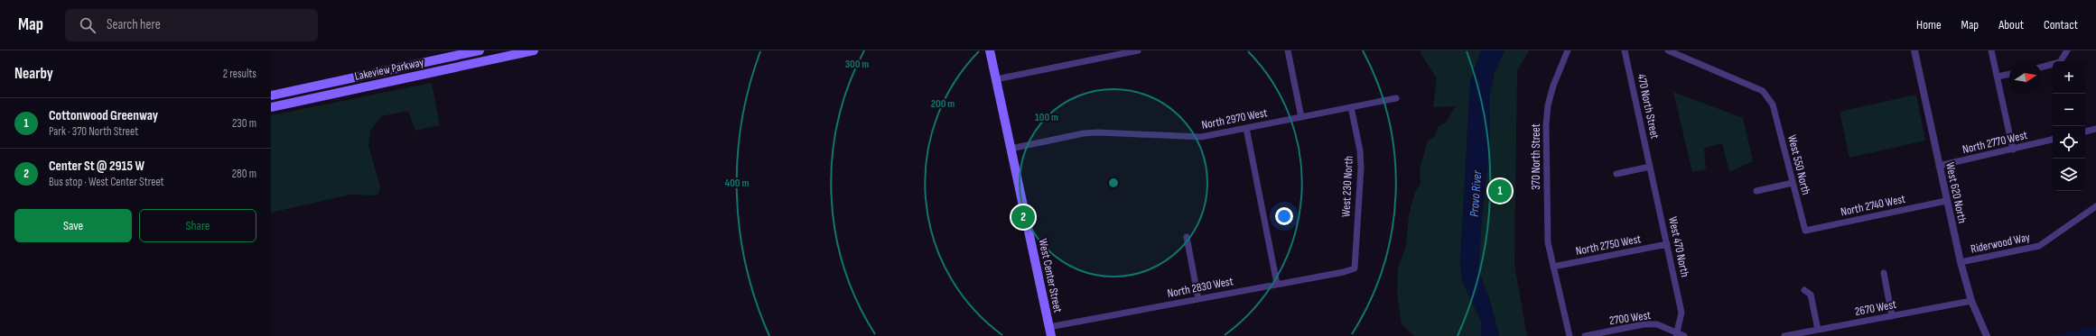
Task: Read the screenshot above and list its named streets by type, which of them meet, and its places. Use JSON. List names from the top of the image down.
{
  "streets": {
    "main road": ["Lakeview Parkway", "West Center Street"],
    "street": [
      "470 North Street",
      "North 2970 West",
      "North 2770 West",
      "370 North Street",
      "West 550 North",
      "West 230 North",
      "West 620 North",
      "North 2740 West",
      "Riderwood Way",
      "North 2750 West",
      "West 470 North",
      "North 2830 West",
      "2670 West",
      "2700 West"
    ]
  },
  "crossings": [
    ["470 North Street", "West 470 North"],
    ["North 2970 West", "West 230 North"],
    ["North 2970 West", "West Center Street"],
    ["North 2770 West", "West 620 North"],
    ["370 North Street", "North 2750 West"],
    ["West 550 North", "North 2740 West"],
    ["West 230 North", "North 2830 West"],
    ["West 620 North", "North 2740 West"],
    ["West 620 North", "Riderwood Way"],
    ["West 620 North", "2670 West"],
    ["North 2750 West", "West 470 North"],
    ["West 470 North", "2700 West"],
    ["West Center Street", "North 2830 West"]
  ],
  "water": ["Provo River"],
  "north": "right",
  "page": {
    "header": "Map",
    "search": "Search here",
    "nav": [
      "Home",
      "Map",
      "About",
      "Contact"
    ],
    "heading": ["Nearby", "2 results"],
    "map_buttons": ["+", "−"],
    "list": [
      {
        "mark": "1",
        "name": "Cottonwood Greenway",
        "note": "Park · 370 North Street",
        "value": "230 m"
      },
      {
        "mark": "2",
        "name": "Center St @ 2915 W",
        "note": "Bus stop · West Center Street",
        "value": "280 m"
      }
    ],
    "pins": ["1", "2"],
    "buttons": ["Save", "Share"]
  },
  "rings": [
    "300 m",
    "200 m",
    "100 m",
    "400 m"
  ]
}
